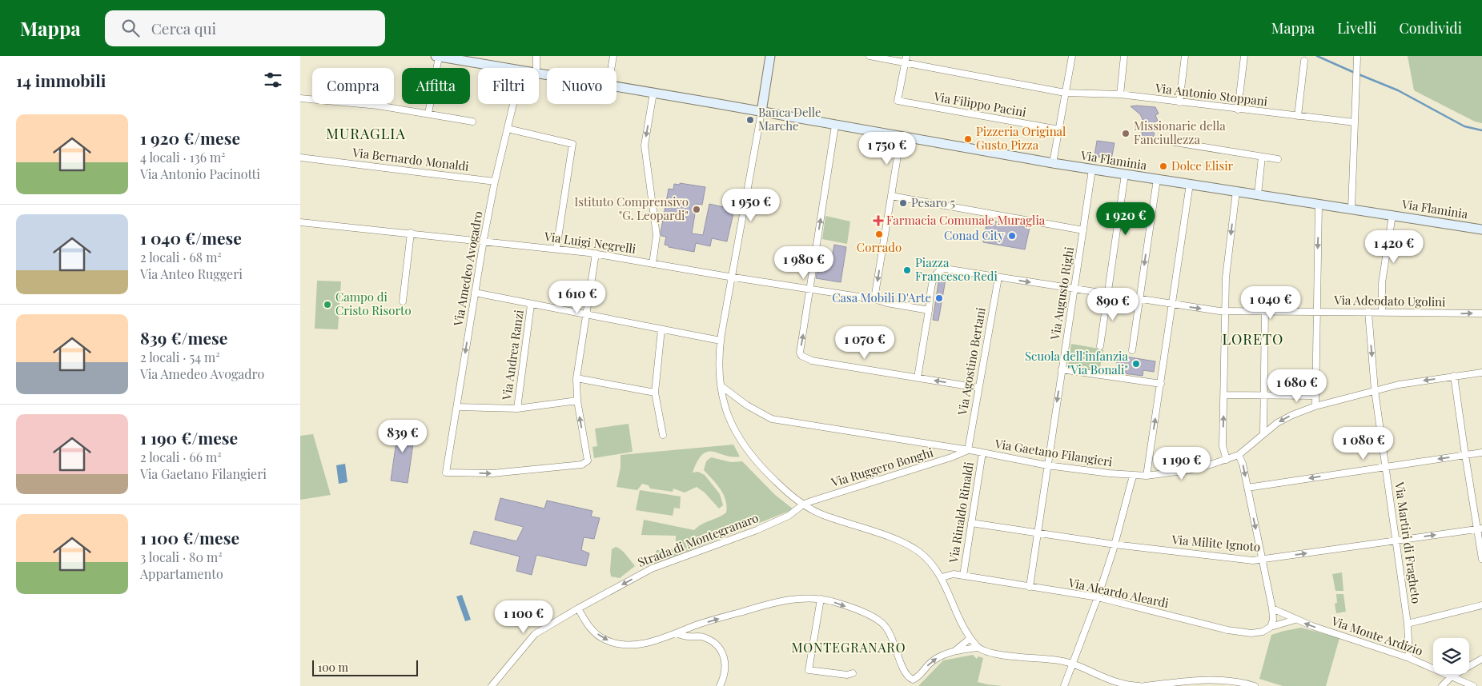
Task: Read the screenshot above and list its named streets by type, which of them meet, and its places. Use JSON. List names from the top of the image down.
{
  "streets": {
    "street": [
      "Via Antonio Stoppani",
      "Via Filippo Pacini",
      "Via Bernardo Monaldi",
      "Via Flaminia",
      "Via Luigi Negrelli",
      "Via Amedeo Avogadro",
      "Via Augusto Righi",
      "Via Adeodato Ugolini",
      "Via Andrea Ranzi",
      "Via Agostino Bertani",
      "Via Gaetano Filangieri",
      "Via Ruggero Bonghi",
      "Via Rinaldo Rinaldi",
      "Strada di Montegranaro",
      "Via Martiri di Fragheto",
      "Via Milite Ignoto",
      "Via Aleardo Aleardi",
      "Via Monte Ardizio"
    ]
  },
  "crossings": [
    ["Via Antonio Stoppani", "Via Filippo Pacini"],
    ["Via Bernardo Monaldi", "Via Amedeo Avogadro"],
    ["Via Flaminia", "Via Augusto Righi"],
    ["Via Luigi Negrelli", "Via Amedeo Avogadro"],
    ["Via Augusto Righi", "Via Adeodato Ugolini"],
    ["Via Augusto Righi", "Via Gaetano Filangieri"],
    ["Via Augusto Righi", "Via Milite Ignoto"],
    ["Via Augusto Righi", "Via Aleardo Aleardi"],
    ["Via Adeodato Ugolini", "Via Agostino Bertani"],
    ["Via Adeodato Ugolini", "Via Martiri di Fragheto"],
    ["Via Agostino Bertani", "Via Gaetano Filangieri"],
    ["Via Agostino Bertani", "Via Ruggero Bonghi"],
    ["Via Gaetano Filangieri", "Via Ruggero Bonghi"],
    ["Via Gaetano Filangieri", "Via Rinaldo Rinaldi"],
    ["Via Gaetano Filangieri", "Via Martiri di Fragheto"],
    ["Via Ruggero Bonghi", "Strada di Montegranaro"],
    ["Via Rinaldo Rinaldi", "Via Milite Ignoto"],
    ["Via Rinaldo Rinaldi", "Via Aleardo Aleardi"],
    ["Via Martiri di Fragheto", "Via Milite Ignoto"],
    ["Via Martiri di Fragheto", "Via Monte Ardizio"]
  ],
  "one_way": [
    "Via Adeodato Ugolini",
    "Strada di Montegranaro",
    "Via Milite Ignoto",
    "Via Monte Ardizio"
  ],
  "districts": ["MURAGLIA", "LORETO", "MONTEGRANARO"],
  "places": {
    "other": [
      "Banca Delle Marche",
      "Missionarie della Fanciullezza",
      "Pizzeria Original Gusto Pizza",
      "Dolce Elisir",
      "Pesaro 5",
      "Istituto Comprensivo \"G. Leopardi\"",
      "Corrado",
      "Conad City",
      "Piazza Francesco Redi",
      "Casa Mobili D'Arte",
      "Campo di Cristo Risorto",
      "Scuola dell'infanzia \"Via Bonali\""
    ],
    "health": ["Farmacia Comunale Muraglia"]
  },
  "scale_bar": "100 m",
  "page": {
    "header": "Mappa",
    "search": "Cerca qui",
    "nav": ["Mappa", "Livelli", "Condividi"],
    "heading": "14 immobili",
    "chip": [
      "Compra",
      "Affitta",
      "Filtri",
      "Nuovo"
    ],
    "list": [
      {
        "name": "1 920 €/mese",
        "note": "4 locali · 136 m² · Via Antonio Pacinotti"
      },
      {
        "name": "1 040 €/mese",
        "note": "2 locali · 68 m² · Via Anteo Ruggeri"
      },
      {
        "name": "839 €/mese",
        "note": "2 locali · 54 m² · Via Amedeo Avogadro"
      },
      {
        "name": "1 190 €/mese",
        "note": "2 locali · 66 m² · Via Gaetano Filangieri"
      },
      {
        "name": "1 100 €/mese",
        "note": "3 locali · 80 m² · Appartamento"
      }
    ],
    "price": [
      "1 750 €",
      "1 950 €",
      "1 920 €",
      "1 420 €",
      "1 980 €",
      "1 610 €",
      "1 040 €",
      "890 €",
      "1 070 €",
      "1 680 €",
      "839 €",
      "1 080 €",
      "1 190 €",
      "1 100 €"
    ],
    "scale": "100 m"
  }
}
